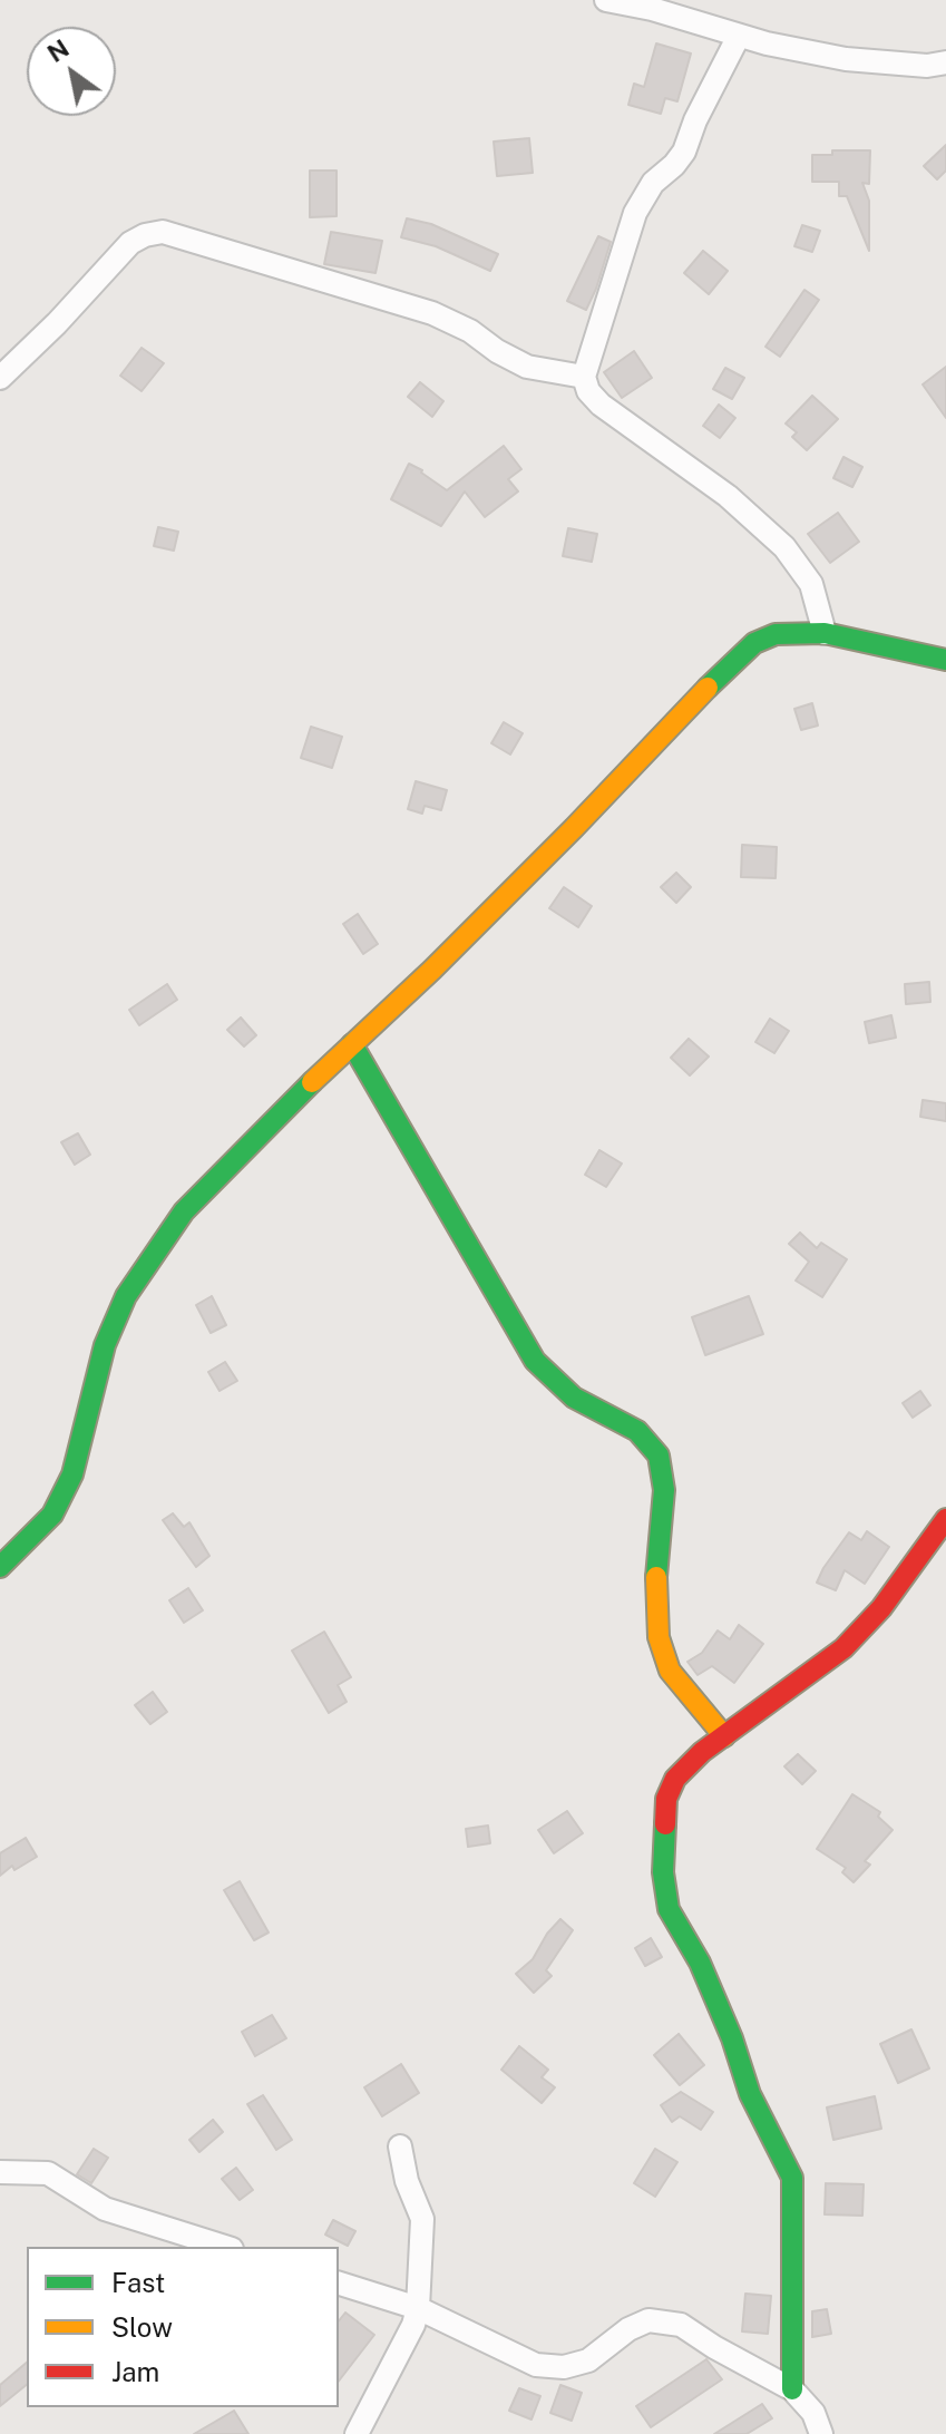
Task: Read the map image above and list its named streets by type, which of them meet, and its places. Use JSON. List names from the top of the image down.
{
  "legend": ["Fast", "Slow", "Jam"],
  "north": "top left"
}
